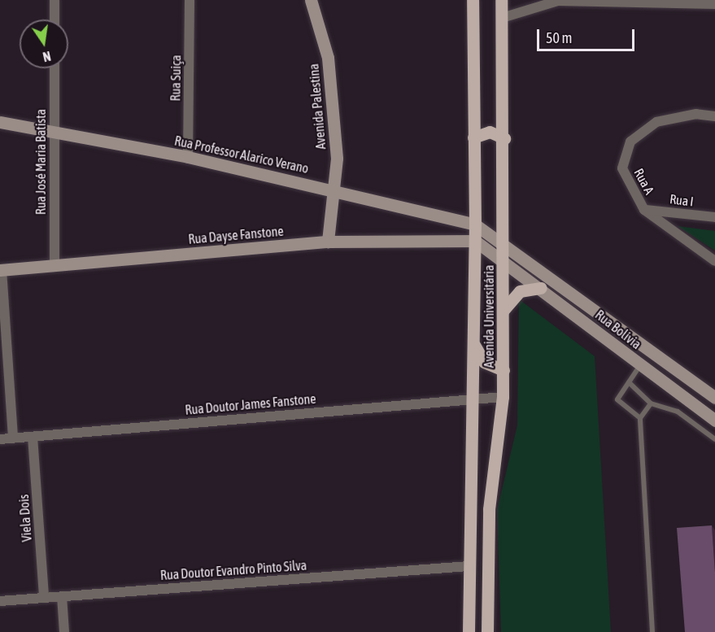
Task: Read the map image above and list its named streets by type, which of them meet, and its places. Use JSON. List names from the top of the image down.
{
  "streets": {
    "main road": [
      "Avenida Palestina",
      "Rua Professor Alarico Verano",
      "Rua Dayse Fanstone",
      "Avenida Universitária",
      "Rua Bolívia"
    ],
    "street": [
      "Rua Suiça",
      "Rua José Maria Batista",
      "Rua A",
      "Rua I",
      "Rua Doutor James Fanstone",
      "Viela Dois",
      "Rua Doutor Evandro Pinto Silva"
    ]
  },
  "crossings": [
    ["Rua Suiça", "Rua Professor Alarico Verano"],
    ["Avenida Palestina", "Rua Professor Alarico Verano"],
    ["Avenida Palestina", "Rua Dayse Fanstone"],
    ["Rua Professor Alarico Verano", "Rua José Maria Batista"],
    ["Rua Professor Alarico Verano", "Avenida Universitária"],
    ["Rua Professor Alarico Verano", "Rua Bolívia"],
    ["Rua José Maria Batista", "Rua Dayse Fanstone"],
    ["Rua A", "Rua I"],
    ["Rua Dayse Fanstone", "Avenida Universitária"],
    ["Rua Dayse Fanstone", "Rua Bolívia"],
    ["Avenida Universitária", "Rua Bolívia"],
    ["Avenida Universitária", "Rua Doutor James Fanstone"],
    ["Avenida Universitária", "Rua Doutor Evandro Pinto Silva"],
    ["Rua Doutor James Fanstone", "Viela Dois"],
    ["Viela Dois", "Rua Doutor Evandro Pinto Silva"]
  ],
  "scale_bar": "50 m",
  "north": "bottom"
}
